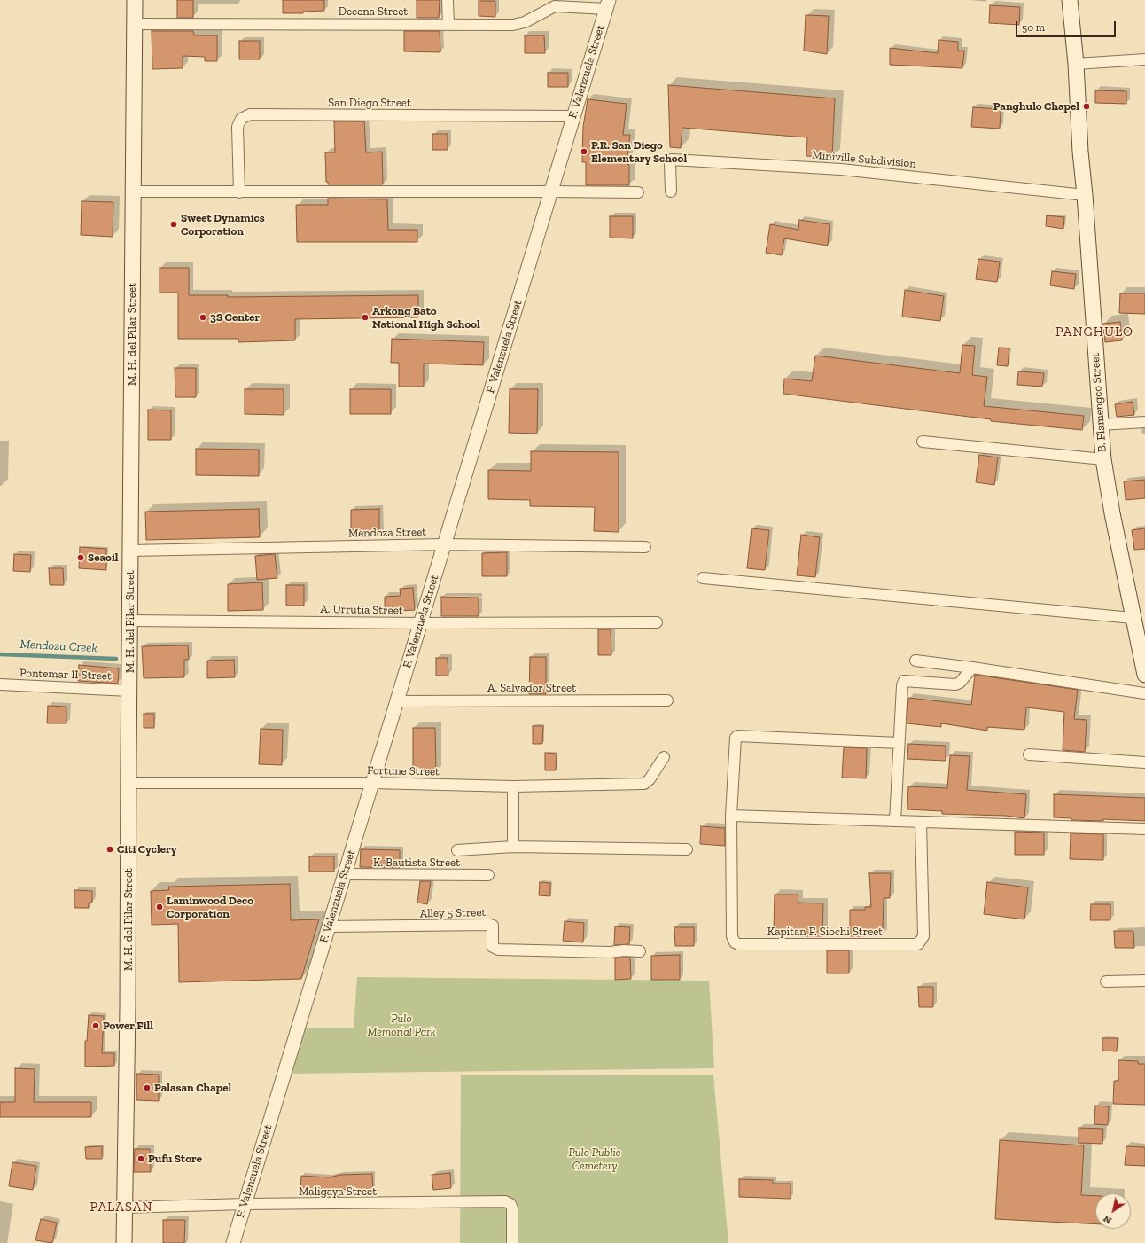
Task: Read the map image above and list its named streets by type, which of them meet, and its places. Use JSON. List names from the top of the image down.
{
  "streets": {
    "main road": ["M. H. del Pilar Street", "B. Flamengco Street"],
    "street": [
      "Decena Street",
      "F. Valenzuela Street",
      "San Diego Street",
      "Miniville Subdivision",
      "Mendoza Street",
      "A. Urrutia Street",
      "Pontemar II Street",
      "A. Salvador Street",
      "Fortune Street",
      "K. Bautista Street",
      "Alley 5 Street",
      "Kapitan F. Siochi Street",
      "Maligaya Street"
    ]
  },
  "crossings": [
    ["Decena Street", "F. Valenzuela Street"],
    ["Decena Street", "M. H. del Pilar Street"],
    ["F. Valenzuela Street", "San Diego Street"],
    ["F. Valenzuela Street", "Mendoza Street"],
    ["F. Valenzuela Street", "A. Urrutia Street"],
    ["F. Valenzuela Street", "A. Salvador Street"],
    ["F. Valenzuela Street", "Fortune Street"],
    ["F. Valenzuela Street", "K. Bautista Street"],
    ["F. Valenzuela Street", "Alley 5 Street"],
    ["F. Valenzuela Street", "Maligaya Street"],
    ["Miniville Subdivision", "B. Flamengco Street"],
    ["M. H. del Pilar Street", "Mendoza Street"],
    ["M. H. del Pilar Street", "A. Urrutia Street"],
    ["M. H. del Pilar Street", "Pontemar II Street"],
    ["M. H. del Pilar Street", "Fortune Street"],
    ["M. H. del Pilar Street", "Maligaya Street"]
  ],
  "districts": ["PANGHULO", "PALASAN"],
  "water": ["Mendoza Creek"],
  "parks": ["Pulo Memorial Park", "Pulo Public Cemetery"],
  "places": [
    "Panghulo Chapel",
    "P.R. San Diego Elementary School",
    "Sweet Dynamics Corporation",
    "3S Center",
    "Arkong Bato National High School",
    "Seaoil",
    "Citi Cyclery",
    "Laminwood Deco Corporation",
    "Power Fill",
    "Palasan Chapel",
    "Pufu Store"
  ],
  "scale_bar": "50 m",
  "north": "bottom left"
}
